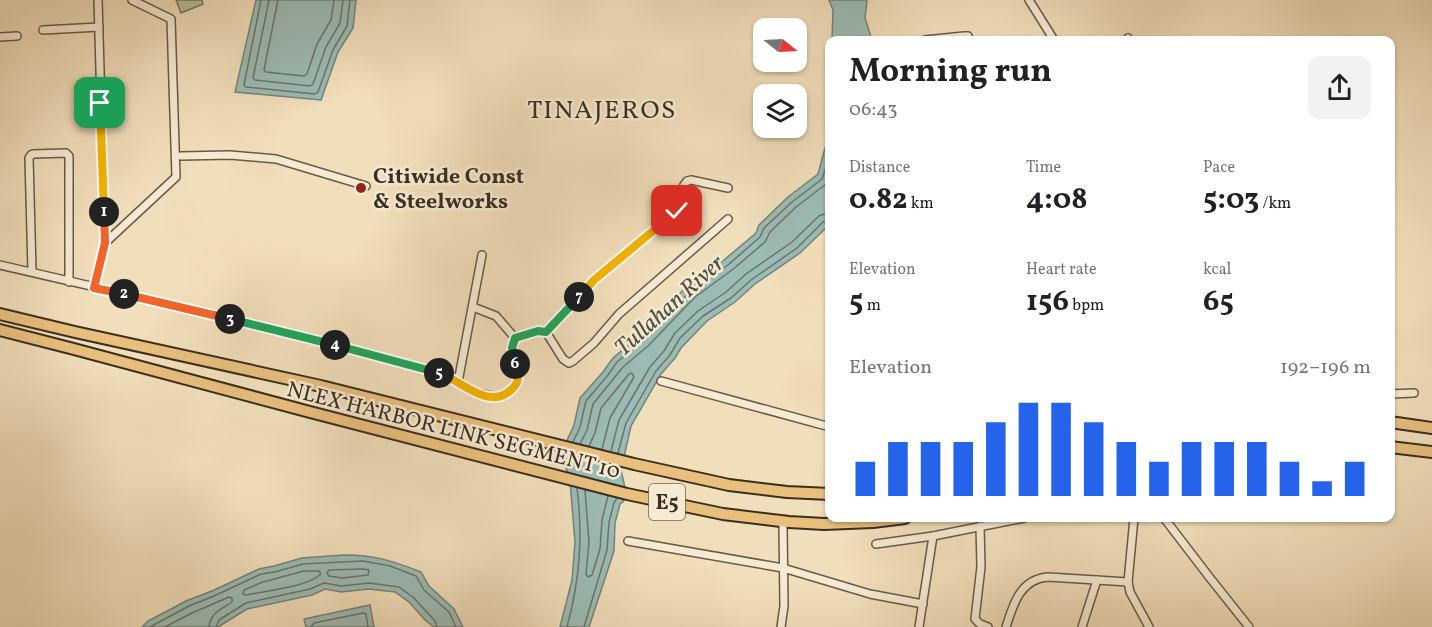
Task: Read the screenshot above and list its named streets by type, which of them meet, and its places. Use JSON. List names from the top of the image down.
{
  "streets": {
    "highway": ["NLEX HARBOR LINK SEGMENT 10", "E5"]
  },
  "districts": ["TINAJEROS"],
  "water": ["Tullahan River"],
  "places": ["Citiwide Const & Steelworks"],
  "north": "right",
  "page": {
    "heading": ["Morning run", "06:43"],
    "stats": [
      ["Distance", "0.82 km"],
      ["Time", "4:08"],
      ["Pace", "5:03 /km"],
      ["Elevation", "5 m"],
      ["Heart rate", "156 bpm"],
      ["kcal", "65"]
    ],
    "pins": [
      "1",
      "2",
      "7",
      "3",
      "4",
      "6",
      "5"
    ],
    "chart": ["Elevation", "192–196 m"]
  }
}
